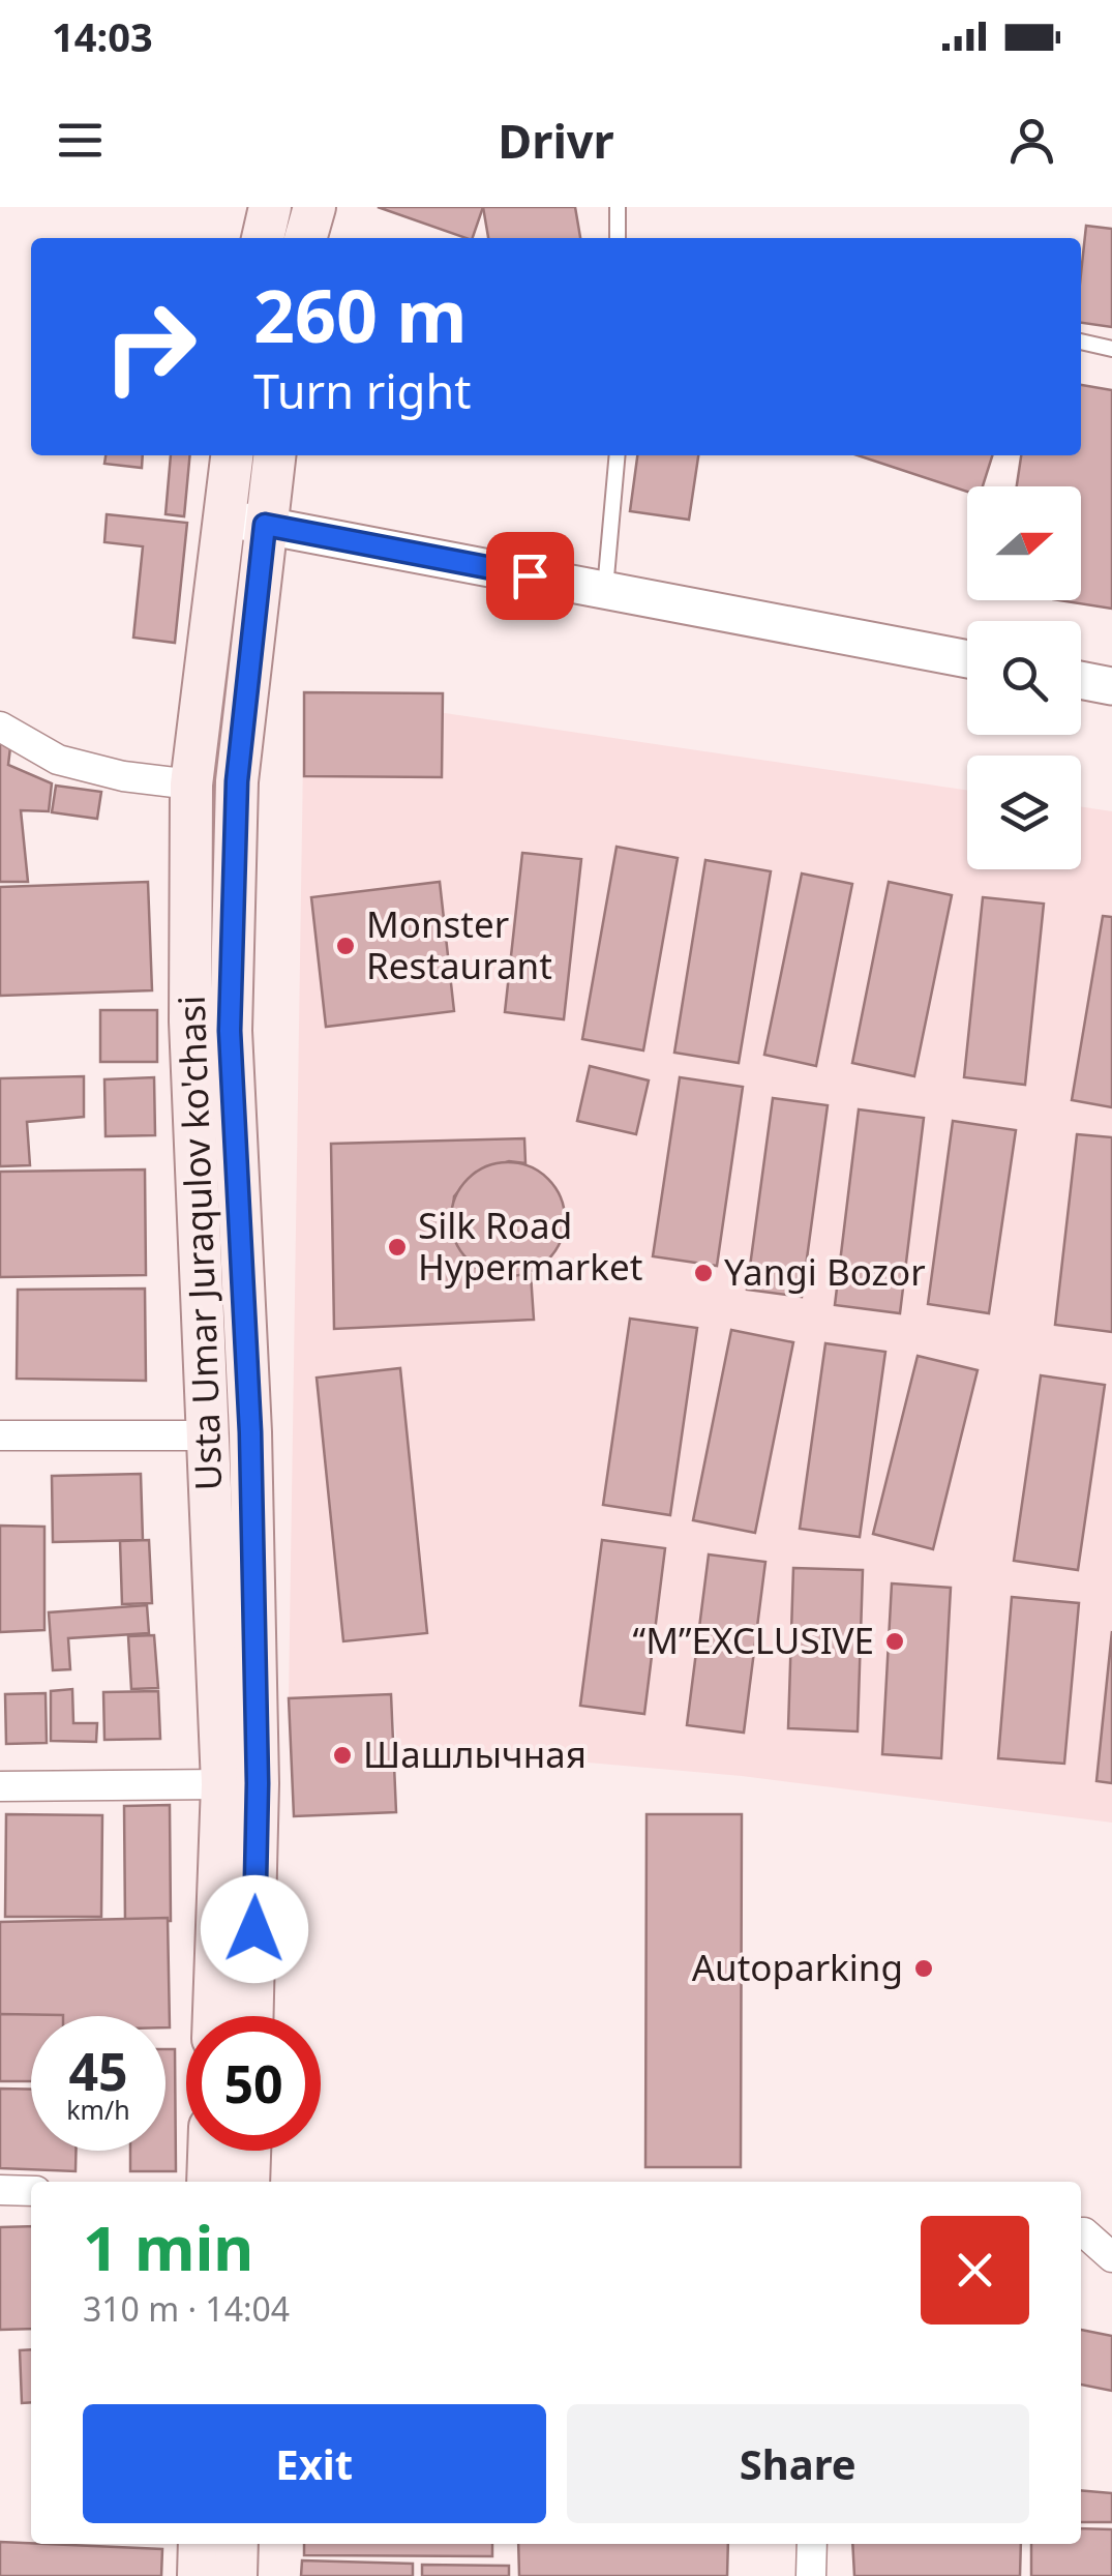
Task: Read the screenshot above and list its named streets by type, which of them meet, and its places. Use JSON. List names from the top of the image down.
{
  "streets": {
    "main road": ["Usta Umar Juraqulov ko'chasi"]
  },
  "places": [
    "Monster Restaurant",
    "Silk Road Hypermarket",
    "Yangi Bozor",
    "“M”EXCLUSIVE",
    "Шашлычная",
    "Autoparking"
  ],
  "north": "right",
  "page": {
    "status": "14:03",
    "header": "Drivr",
    "turn": ["260 m", "Turn right"],
    "speed": "45 km/h",
    "limit": "50",
    "heading": ["1 min", "310 m · 14:04"],
    "buttons": ["Exit", "Share"]
  }
}
